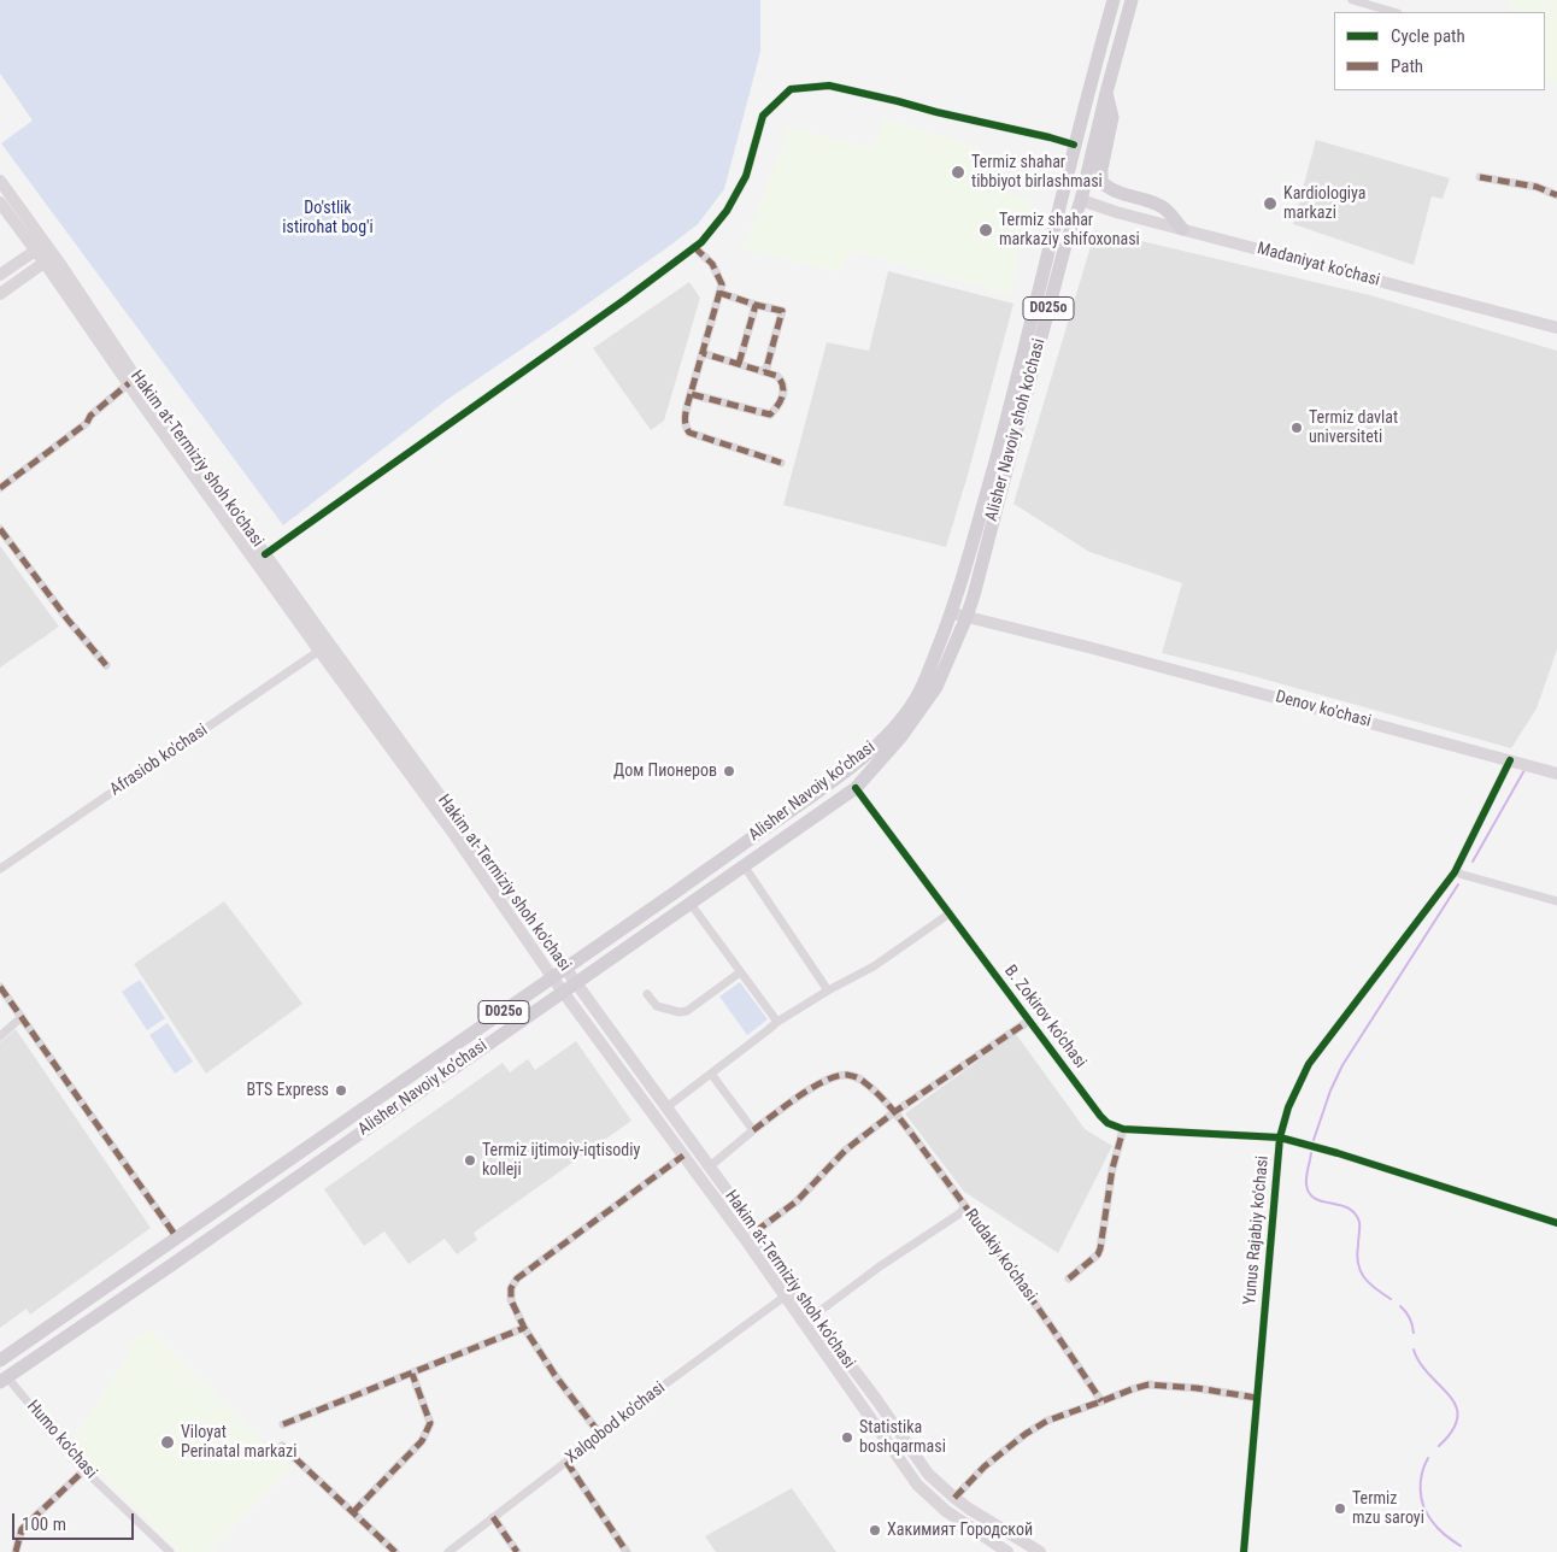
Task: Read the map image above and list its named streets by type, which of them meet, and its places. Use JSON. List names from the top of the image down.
{
  "streets": {
    "main road": [
      "Madaniyat ko'chasi",
      "D025o",
      "Alisher Navoiy shoh ko'chasi",
      "Hakim at-Termiziy shoh ko'chasi",
      "Denov ko'chasi",
      "Alisher Navoiy ko’chasi"
    ],
    "street": [
      "Afrasiob ko'chasi",
      "B. Zokirov ko'chasi",
      "Yunus Rajabiy ko'chasi",
      "Rudakiy ko'chasi",
      "Xalqobod ko'chasi",
      "Humo ko'chasi"
    ]
  },
  "crossings": [
    ["Madaniyat ko'chasi", "Alisher Navoiy shoh ko'chasi"],
    ["Alisher Navoiy shoh ko'chasi", "Denov ko'chasi"],
    ["Alisher Navoiy shoh ko'chasi", "Alisher Navoiy ko’chasi"],
    ["Hakim at-Termiziy shoh ko'chasi", "Afrasiob ko'chasi"],
    ["Hakim at-Termiziy shoh ko'chasi", "Alisher Navoiy ko’chasi"],
    ["Hakim at-Termiziy shoh ko'chasi", "Rudakiy ko'chasi"],
    ["Hakim at-Termiziy shoh ko'chasi", "Xalqobod ko'chasi"],
    ["Denov ko'chasi", "Alisher Navoiy ko’chasi"],
    ["Denov ko'chasi", "Yunus Rajabiy ko'chasi"],
    ["Alisher Navoiy ko’chasi", "B. Zokirov ko'chasi"],
    ["Alisher Navoiy ko’chasi", "Humo ko'chasi"]
  ],
  "parks": ["Do'stlik istirohat bog'i"],
  "places": [
    "Termiz shahar tibbiyot birlashmasi",
    "Kardiologiya markazi",
    "Termiz shahar markaziy shifoxonasi",
    "Termiz davlat universiteti",
    "Дом Пионеров",
    "BTS Express",
    "Termiz ijtimoiy-iqtisodiy kolleji",
    "Statistika boshqarmasi",
    "Viloyat Perinatal markazi",
    "Termiz mzu saroyi",
    "Хакимият Городской"
  ],
  "legend": ["Cycle path", "Path"],
  "scale_bar": "100 m"
}
